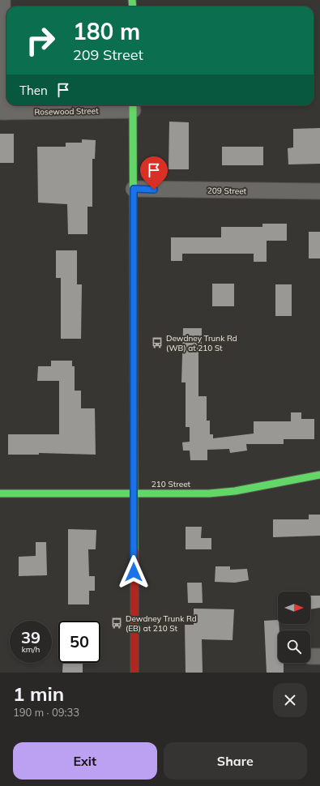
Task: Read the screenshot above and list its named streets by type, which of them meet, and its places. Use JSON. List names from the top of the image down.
{
  "streets": {
    "main road": ["210 Street"],
    "street": ["Rosewood Street", "209 Street"]
  },
  "places": {
    "bus stop": ["Dewdney Trunk Rd (WB) at 210 St", "Dewdney Trunk Rd (EB) at 210 St"]
  },
  "north": "right",
  "page": {
    "turn": ["180 m", "209 Street"],
    "then": "Then",
    "speed": "39 km/h",
    "limit": "50",
    "heading": ["1 min", "190 m · 09:33"],
    "buttons": ["Exit", "Share"]
  }
}
